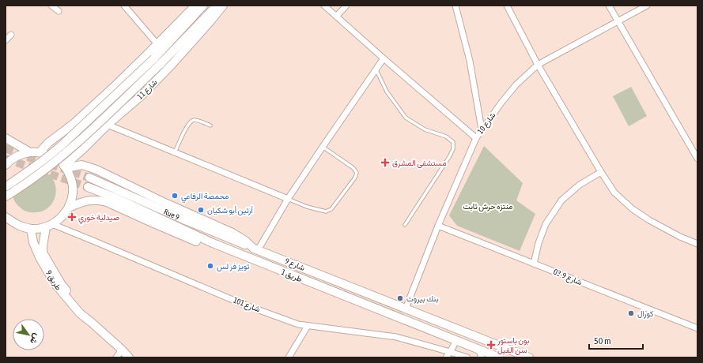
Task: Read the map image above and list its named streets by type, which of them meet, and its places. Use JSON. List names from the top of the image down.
{
  "streets": {
    "main road": [
      "شارع 11",
      "Rue 9",
      "شارع 9",
      "طريق 1",
      "طريق 9"
    ],
    "street": ["شارع 10", "شارع 9-03", "شارع 101"]
  },
  "crossings": [
    ["شارع 11", "شارع 9"],
    ["شارع 10", "شارع 9"],
    ["شارع 10", "شارع 9-03"],
    ["Rue 9", "شارع 9"],
    ["طريق 9", "شارع 101"]
  ],
  "parks": ["منتزه حرش ثابت"],
  "places": {
    "health": ["مستشفى المشرق", "صيدلية خوري", "بون باستور سن الفيل"],
    "other": [
      "محمصة الرفاعي",
      "أرتين أبو شكيان",
      "تويز فر لس",
      "بنك بيروت",
      "كورال"
    ]
  },
  "scale_bar": "50 m",
  "north": "bottom right"
}
